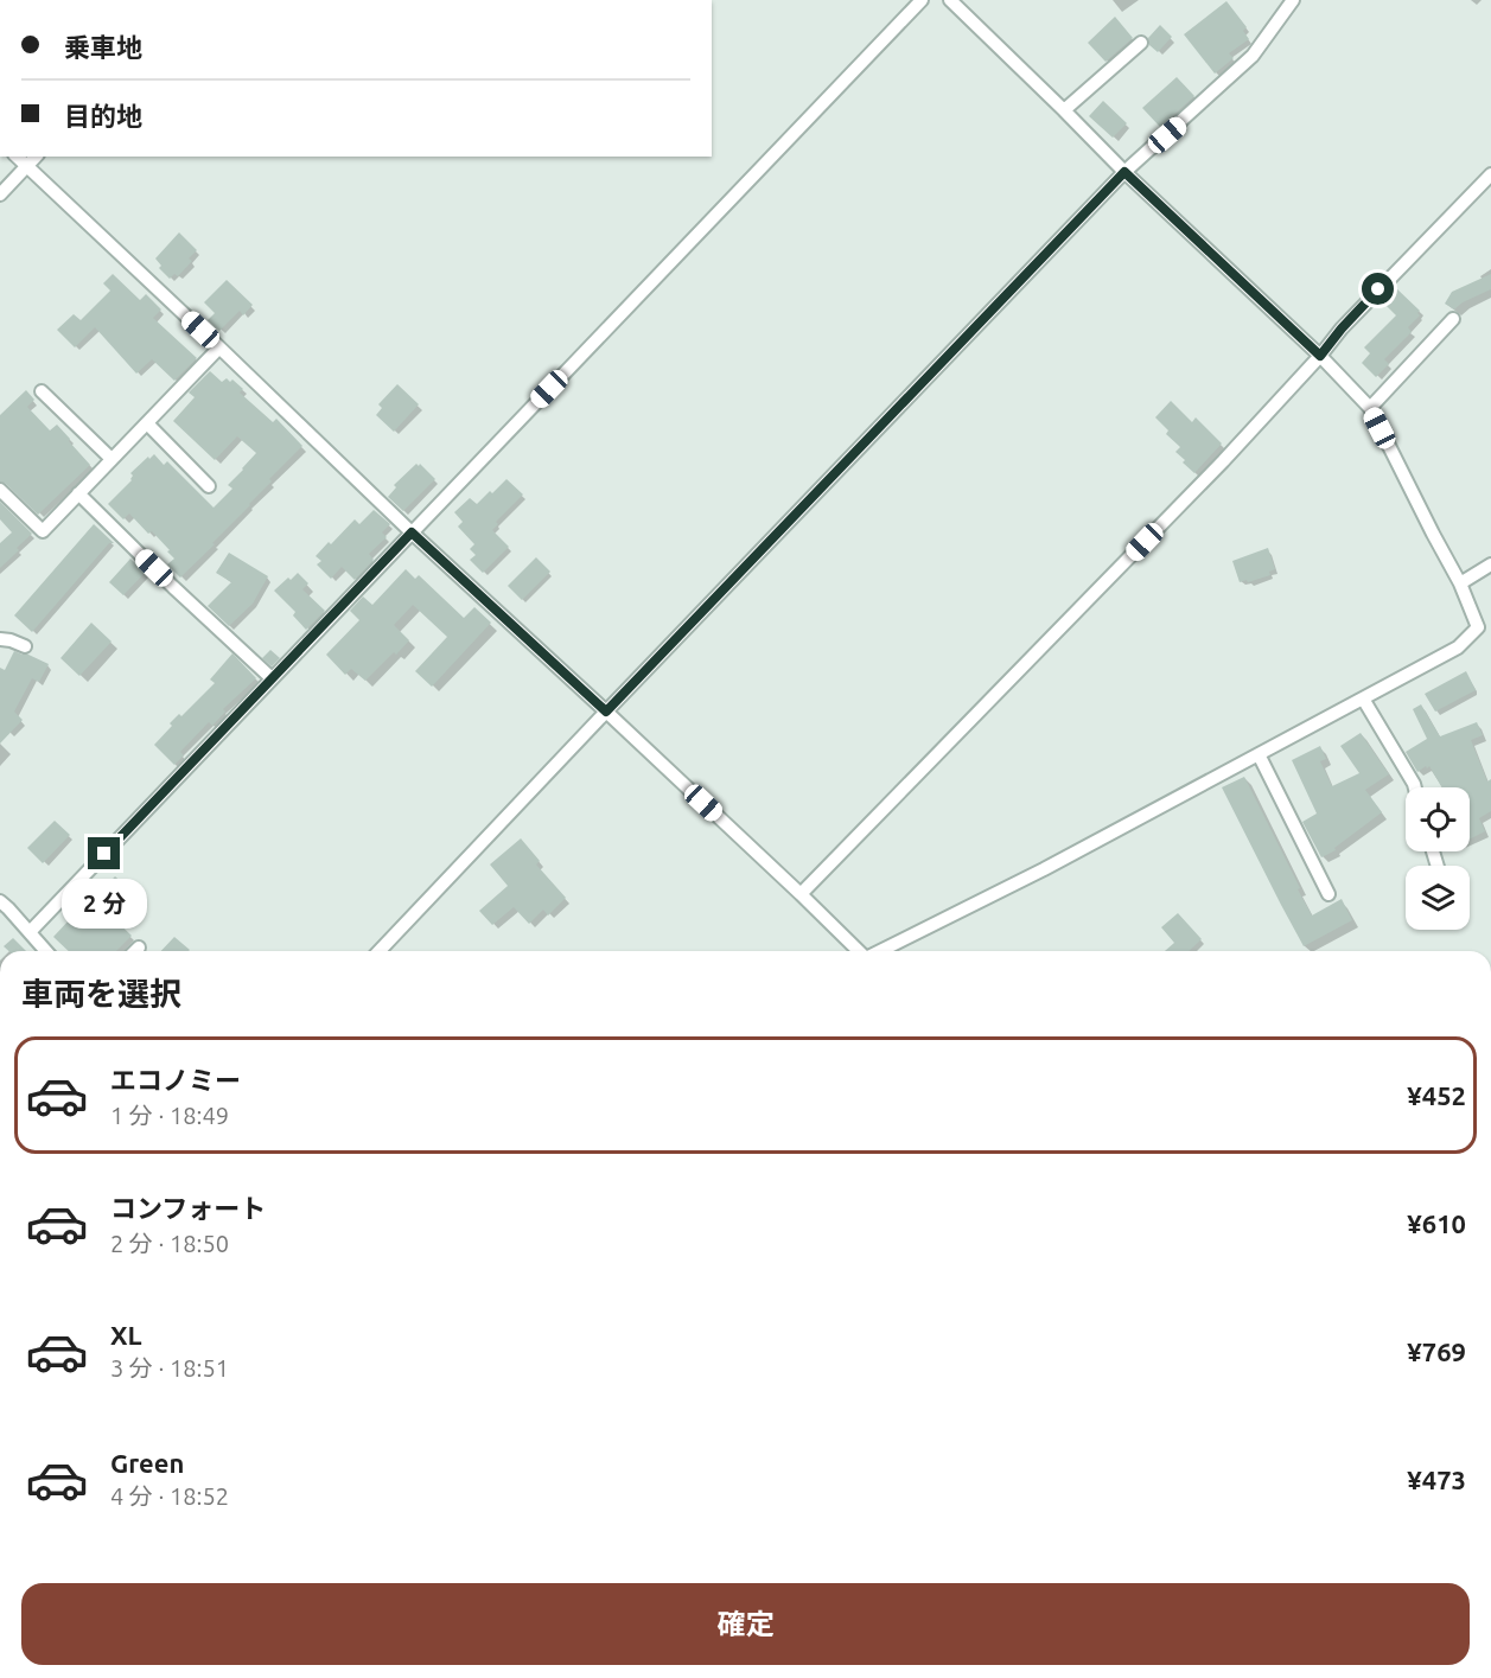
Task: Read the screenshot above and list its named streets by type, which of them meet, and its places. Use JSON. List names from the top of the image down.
{
  "page": {
    "banner": ["乗車地", "目的地"],
    "bubble": "2 分",
    "heading": "車両を選択",
    "list": [
      {
        "name": "エコノミー",
        "note": "1 分 · 18:49",
        "value": "¥452"
      },
      {
        "name": "コンフォート",
        "note": "2 分 · 18:50",
        "value": "¥610"
      },
      {
        "name": "XL",
        "note": "3 分 · 18:51",
        "value": "¥769"
      },
      {
        "name": "Green",
        "note": "4 分 · 18:52",
        "value": "¥473"
      }
    ],
    "buttons": "確定"
  }
}
